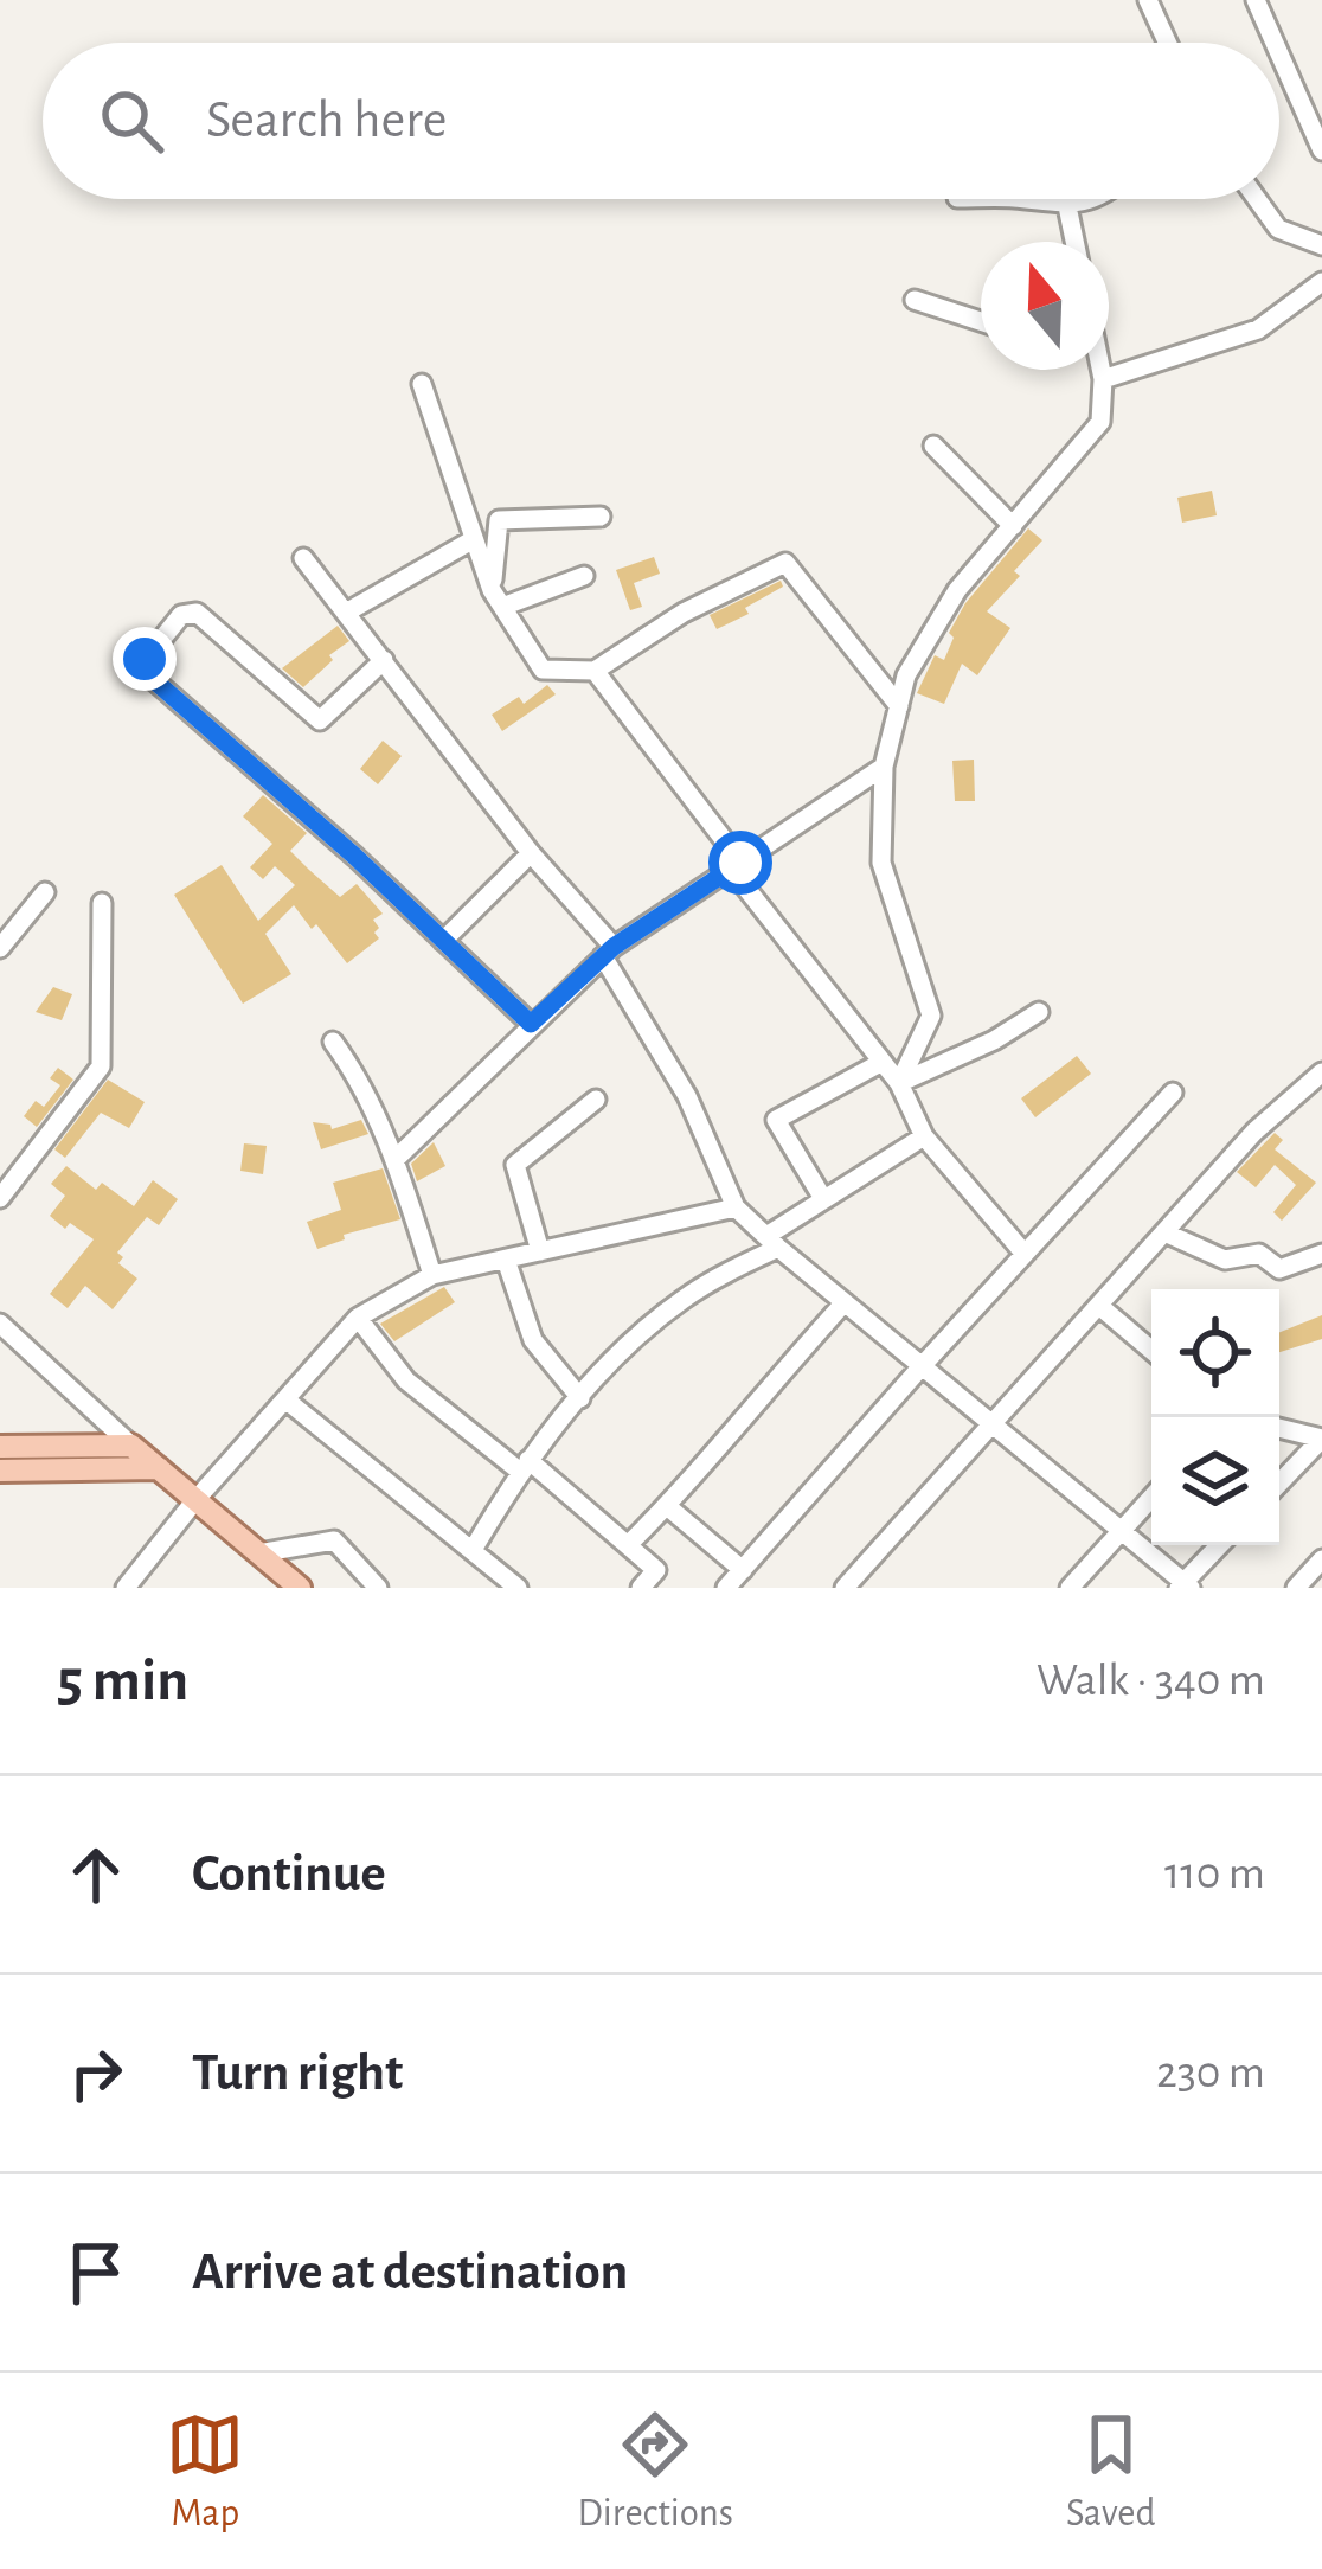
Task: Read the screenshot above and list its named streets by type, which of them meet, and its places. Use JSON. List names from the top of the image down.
{
  "north": "top",
  "page": {
    "search": "Search here",
    "heading": ["5 min", "Walk · 340 m"],
    "list": [
      ["Continue", "110 m"],
      ["Turn right", "230 m"],
      "Arrive at destination"
    ],
    "nav": ["Map", "Directions", "Saved"]
  }
}
